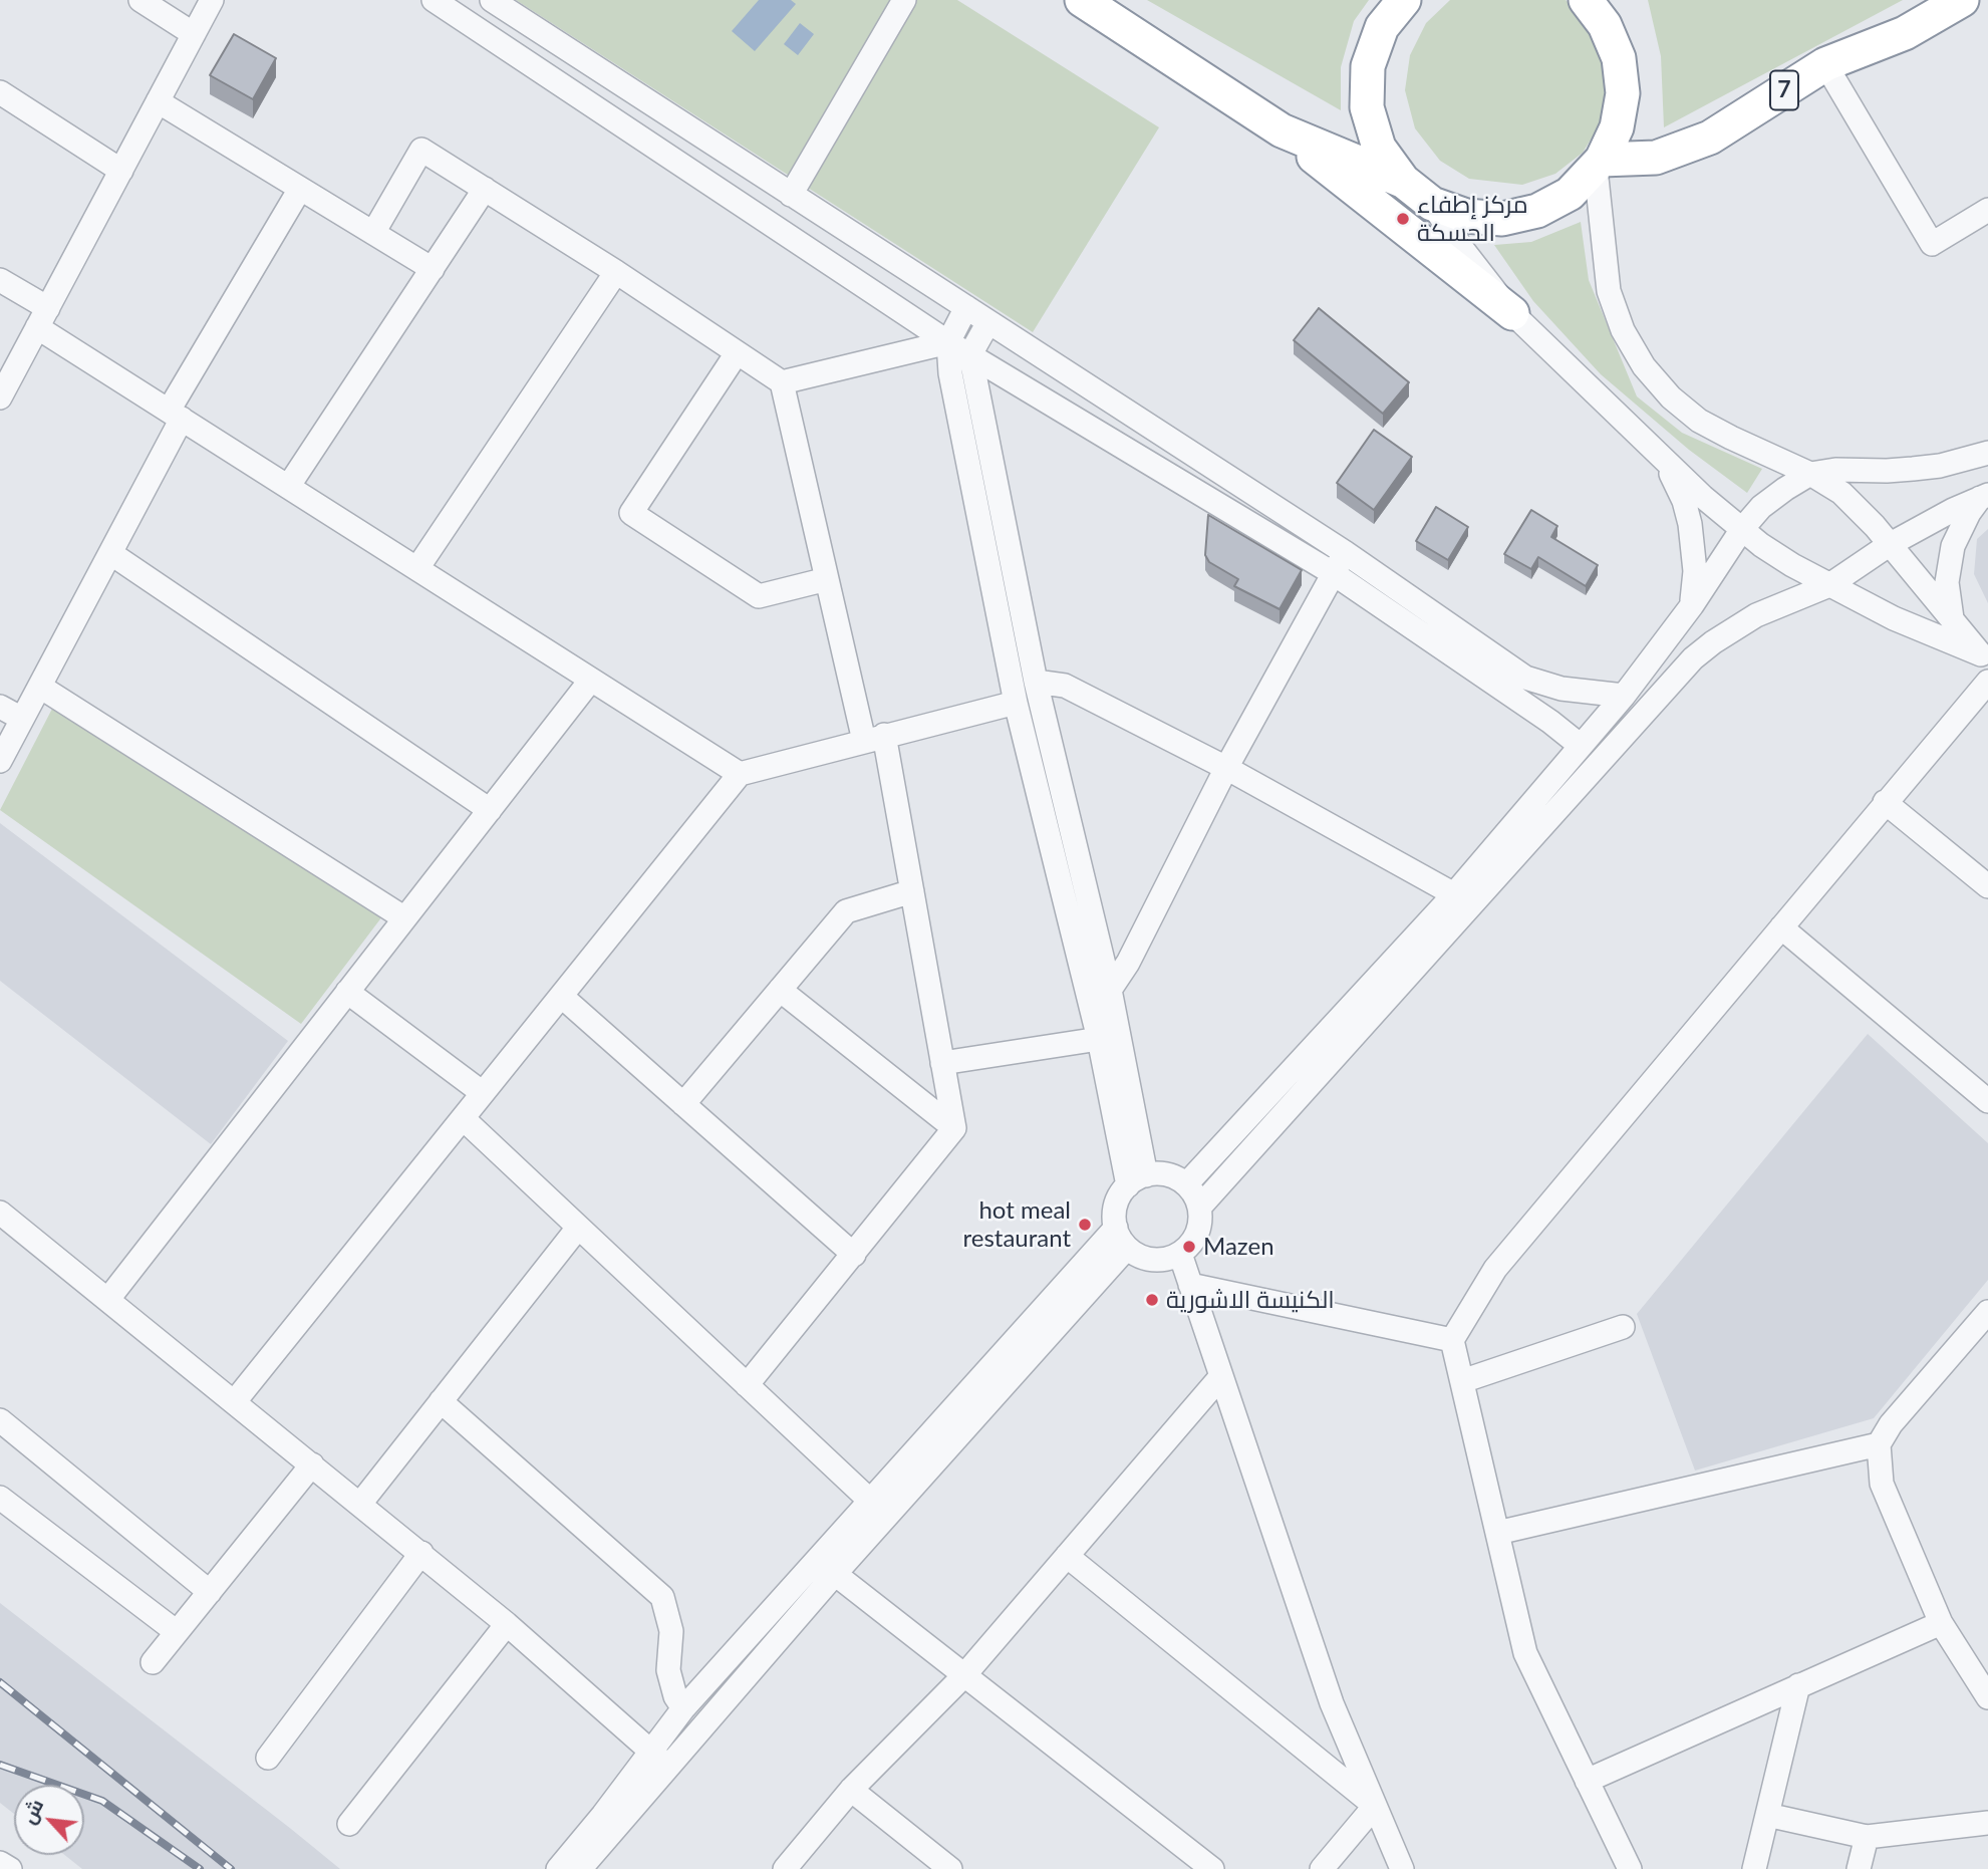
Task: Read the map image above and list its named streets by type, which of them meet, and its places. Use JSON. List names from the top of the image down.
{
  "streets": {
    "highway": ["7"]
  },
  "places": [
    "مركز إطفاء الحسكة",
    "hot meal restaurant",
    "Mazen",
    "الكنيسة الاشورية"
  ],
  "north": "top left"
}
